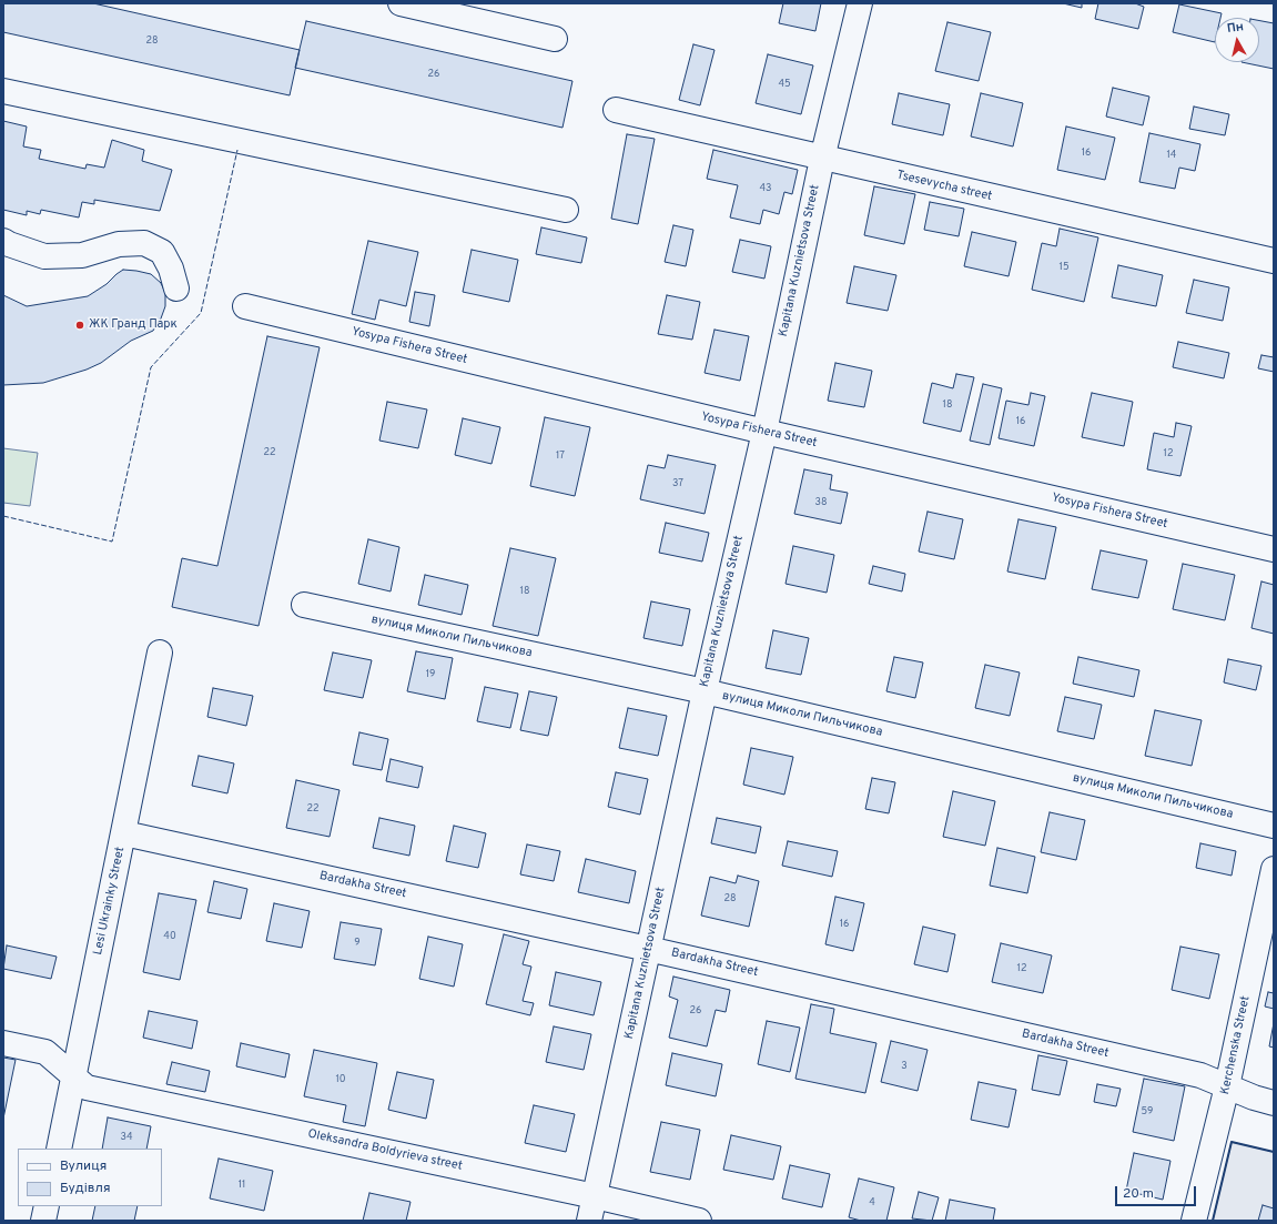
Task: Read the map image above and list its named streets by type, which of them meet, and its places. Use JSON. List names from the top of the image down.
{
  "streets": {
    "street": [
      "Tsesevycha street",
      "Kapitana Kuznietsova Street",
      "Yosypa Fishera Street",
      "вулиця Миколи Пильчикова",
      "Bardakha Street",
      "Lesi Ukrainky Street",
      "Kerchenska Street",
      "Oleksandra Boldyrieva street"
    ]
  },
  "crossings": [
    ["Tsesevycha street", "Kapitana Kuznietsova Street"],
    ["Kapitana Kuznietsova Street", "Yosypa Fishera Street"],
    ["Kapitana Kuznietsova Street", "вулиця Миколи Пильчикова"],
    ["Kapitana Kuznietsova Street", "Bardakha Street"],
    ["Kapitana Kuznietsova Street", "Oleksandra Boldyrieva street"],
    ["Bardakha Street", "Lesi Ukrainky Street"],
    ["Bardakha Street", "Kerchenska Street"],
    ["Lesi Ukrainky Street", "Oleksandra Boldyrieva street"]
  ],
  "places": ["ЖК Гранд Парк"],
  "house_numbers": [
    "28",
    "26",
    "45",
    "16",
    "14",
    "43",
    "15",
    "18",
    "16",
    "22",
    "12",
    "17",
    "37",
    "38",
    "18",
    "19",
    "22",
    "28",
    "16",
    "40",
    "9",
    "12",
    "26",
    "3",
    "10",
    "59",
    "34",
    "11",
    "4"
  ],
  "legend": ["Вулиця", "Будівля"],
  "scale_bar": "20 m",
  "north": "top"
}
